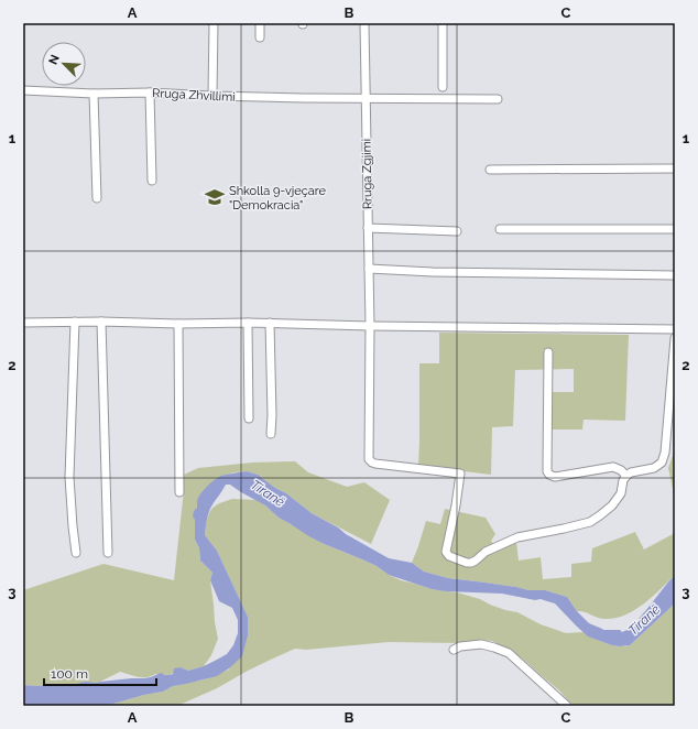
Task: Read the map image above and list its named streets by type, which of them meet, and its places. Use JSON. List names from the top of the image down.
{
  "streets": {
    "street": ["Rruga Zhvillimi", "Rruga Zgjimi"]
  },
  "crossings": [
    ["Rruga Zhvillimi", "Rruga Zgjimi"]
  ],
  "water": ["Tiranë"],
  "places": {
    "school or university": ["Shkolla 9-vjeçare \"Demokracia\""]
  },
  "scale_bar": "100 m",
  "north": "top left",
  "grid": {
    "columns": ["A", "B", "C"],
    "rows": ["1", "2", "3"]
  }
}
